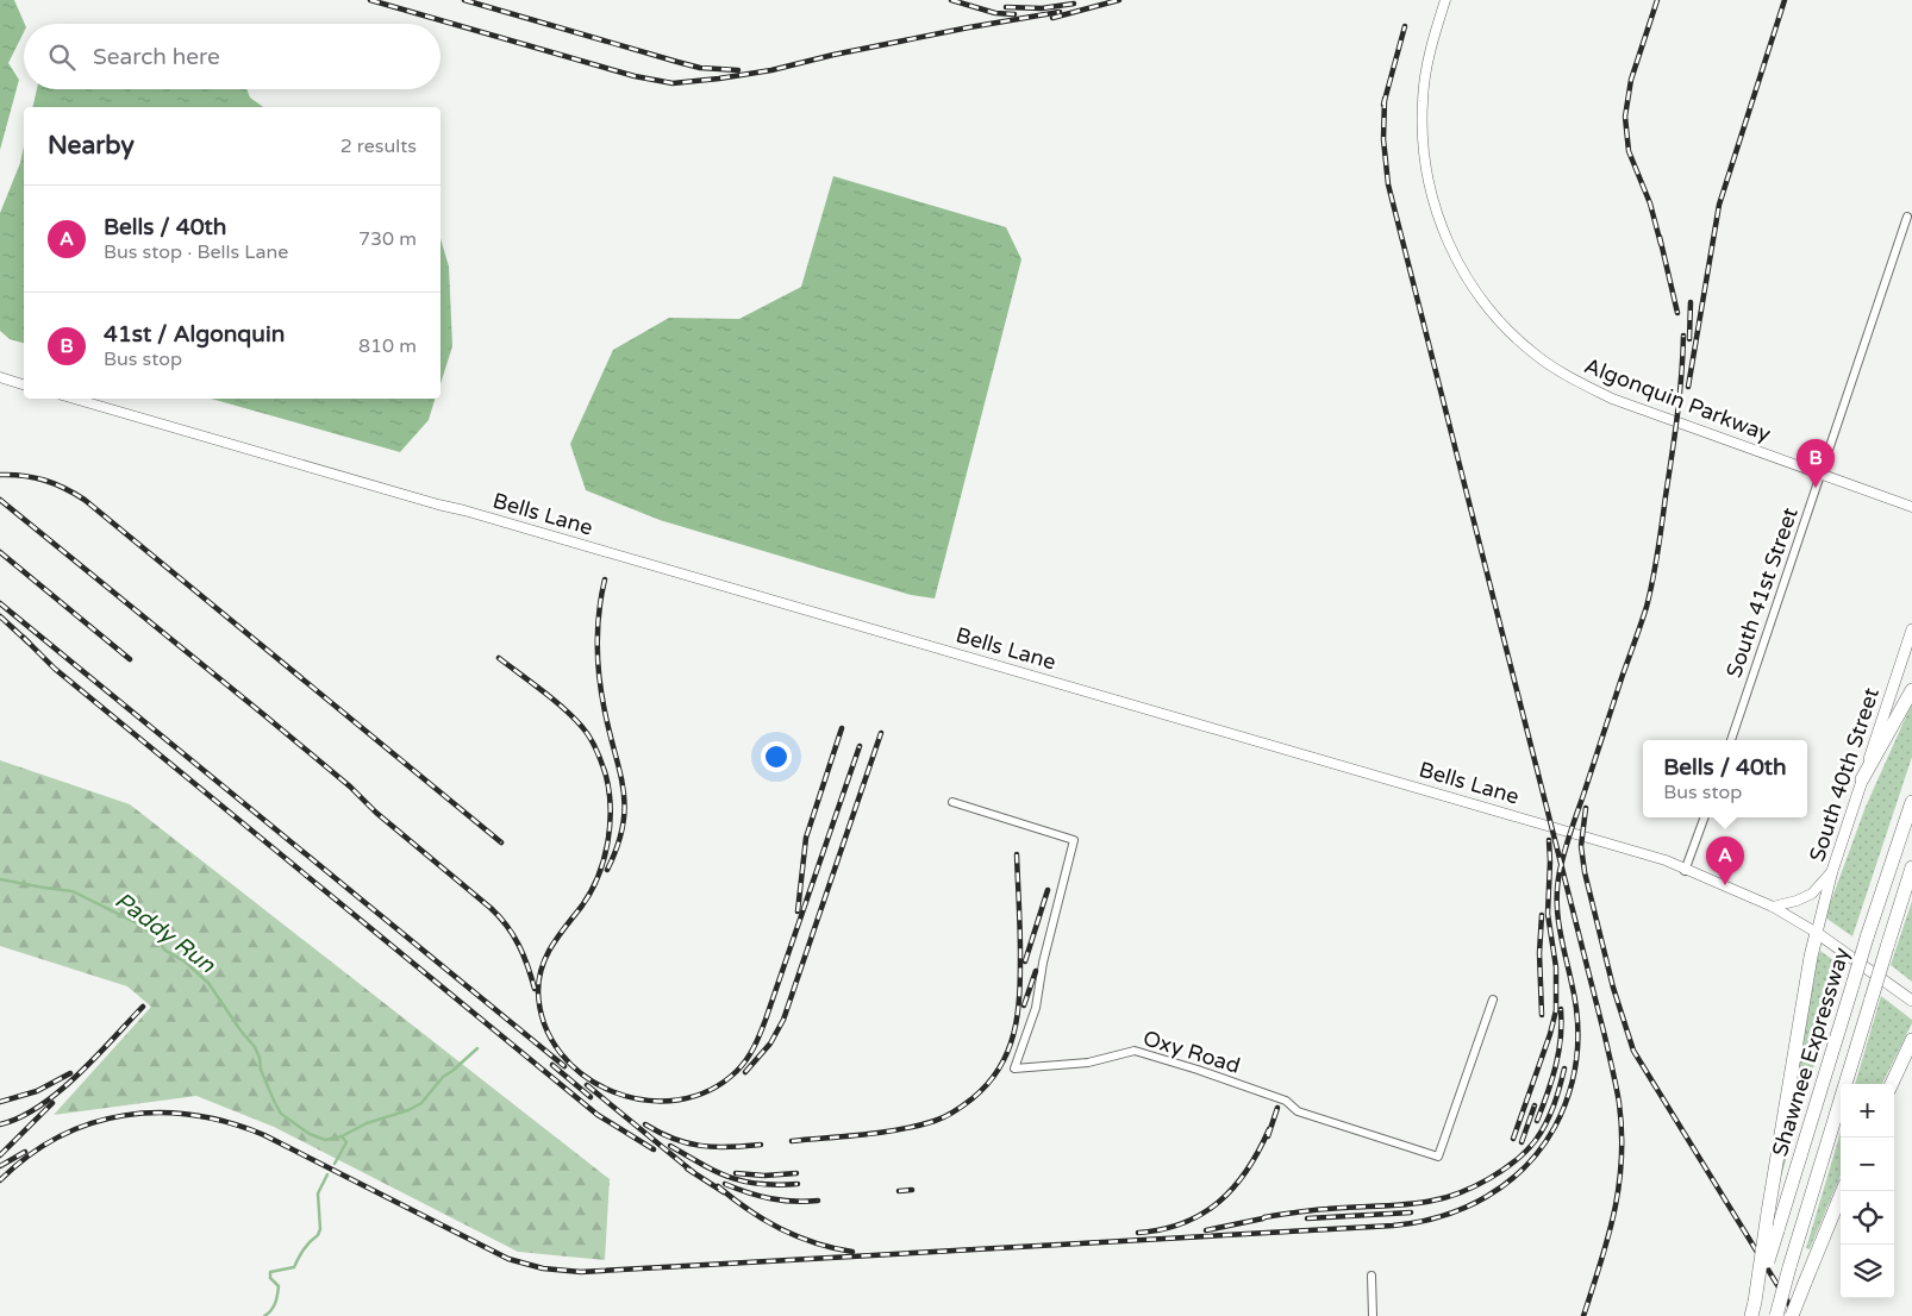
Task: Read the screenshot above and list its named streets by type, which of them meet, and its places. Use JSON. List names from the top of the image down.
{
  "streets": {
    "highway": ["Shawnee Expressway"],
    "main road": ["Bells Lane", "South 40th Street"],
    "street": ["Algonquin Parkway", "South 41st Street", "Oxy Road"]
  },
  "crossings": [
    ["Algonquin Parkway", "South 41st Street"],
    ["Bells Lane", "South 40th Street"]
  ],
  "water": ["Paddy Run"],
  "page": {
    "search": "Search here",
    "heading": ["Nearby", "2 results"],
    "list": [
      {
        "mark": "A",
        "name": "Bells / 40th",
        "note": "Bus stop · Bells Lane",
        "value": "730 m"
      },
      {
        "mark": "B",
        "name": "41st / Algonquin",
        "note": "Bus stop",
        "value": "810 m"
      }
    ],
    "pins": ["B", "A"],
    "popup": ["Bells / 40th", "Bus stop"],
    "map_buttons": ["+", "−"]
  }
}
